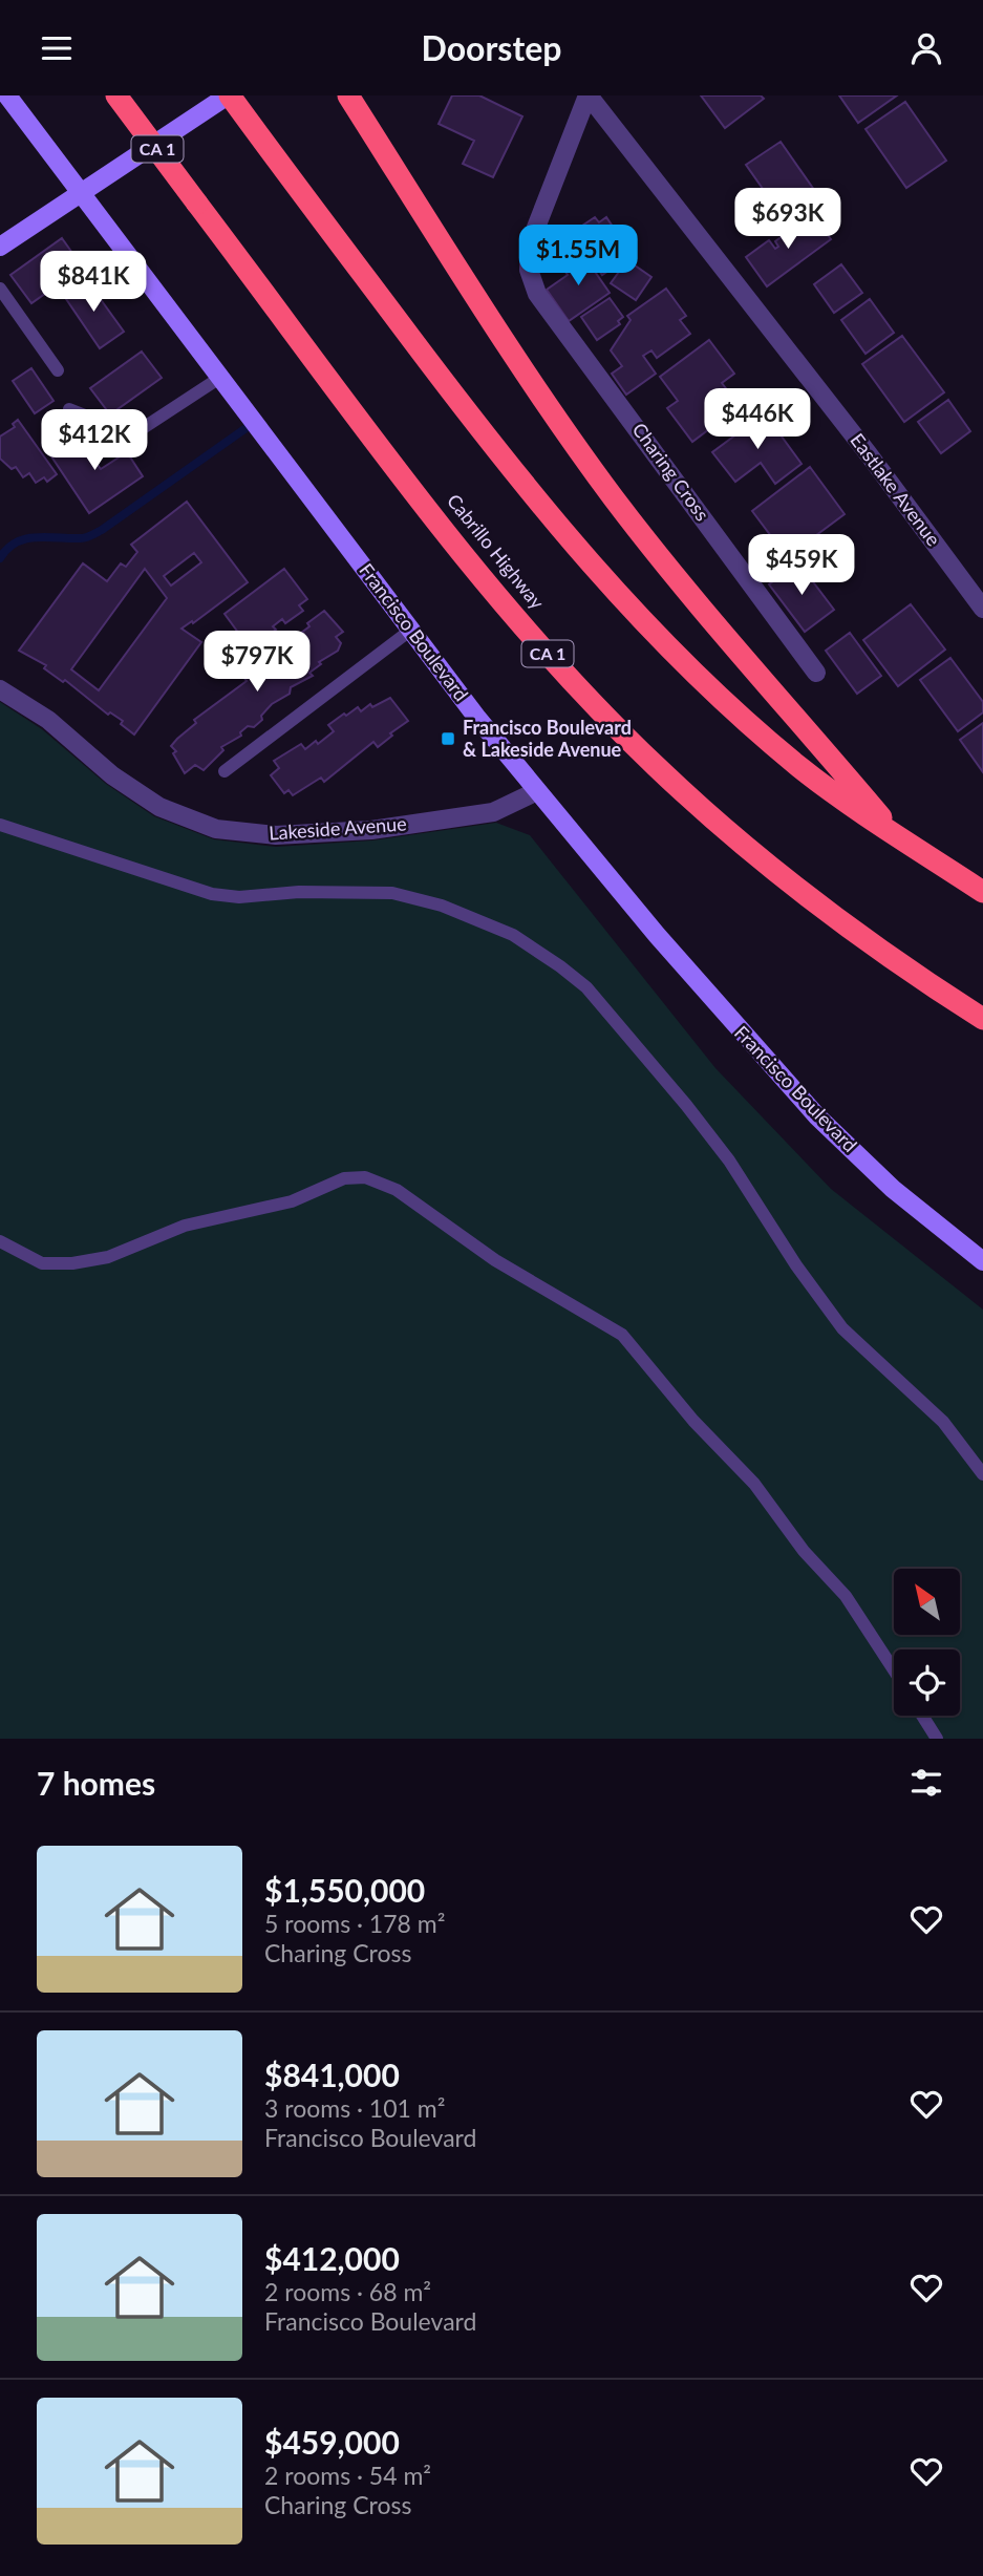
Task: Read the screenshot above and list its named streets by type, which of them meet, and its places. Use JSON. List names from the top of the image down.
{
  "streets": {
    "highway": ["CA 1", "Cabrillo Highway"],
    "street": [
      "Charing Cross",
      "Eastlake Avenue",
      "Francisco Boulevard",
      "Lakeside Avenue"
    ]
  },
  "crossings": [
    ["Charing Cross", "Eastlake Avenue"],
    ["Francisco Boulevard", "Lakeside Avenue"]
  ],
  "places": {
    "transit": ["Francisco Boulevard & Lakeside Avenue"]
  },
  "north": "top left",
  "page": {
    "header": "Doorstep",
    "price": [
      "$693K",
      "$1.55M",
      "$841K",
      "$446K",
      "$412K",
      "$459K",
      "$797K"
    ],
    "heading": "7 homes",
    "list": [
      {
        "name": "$1,550,000",
        "note": "5 rooms · 178 m² · Charing Cross"
      },
      {
        "name": "$841,000",
        "note": "3 rooms · 101 m² · Francisco Boulevard"
      },
      {
        "name": "$412,000",
        "note": "2 rooms · 68 m² · Francisco Boulevard"
      },
      {
        "name": "$459,000",
        "note": "2 rooms · 54 m² · Charing Cross"
      }
    ]
  }
}
